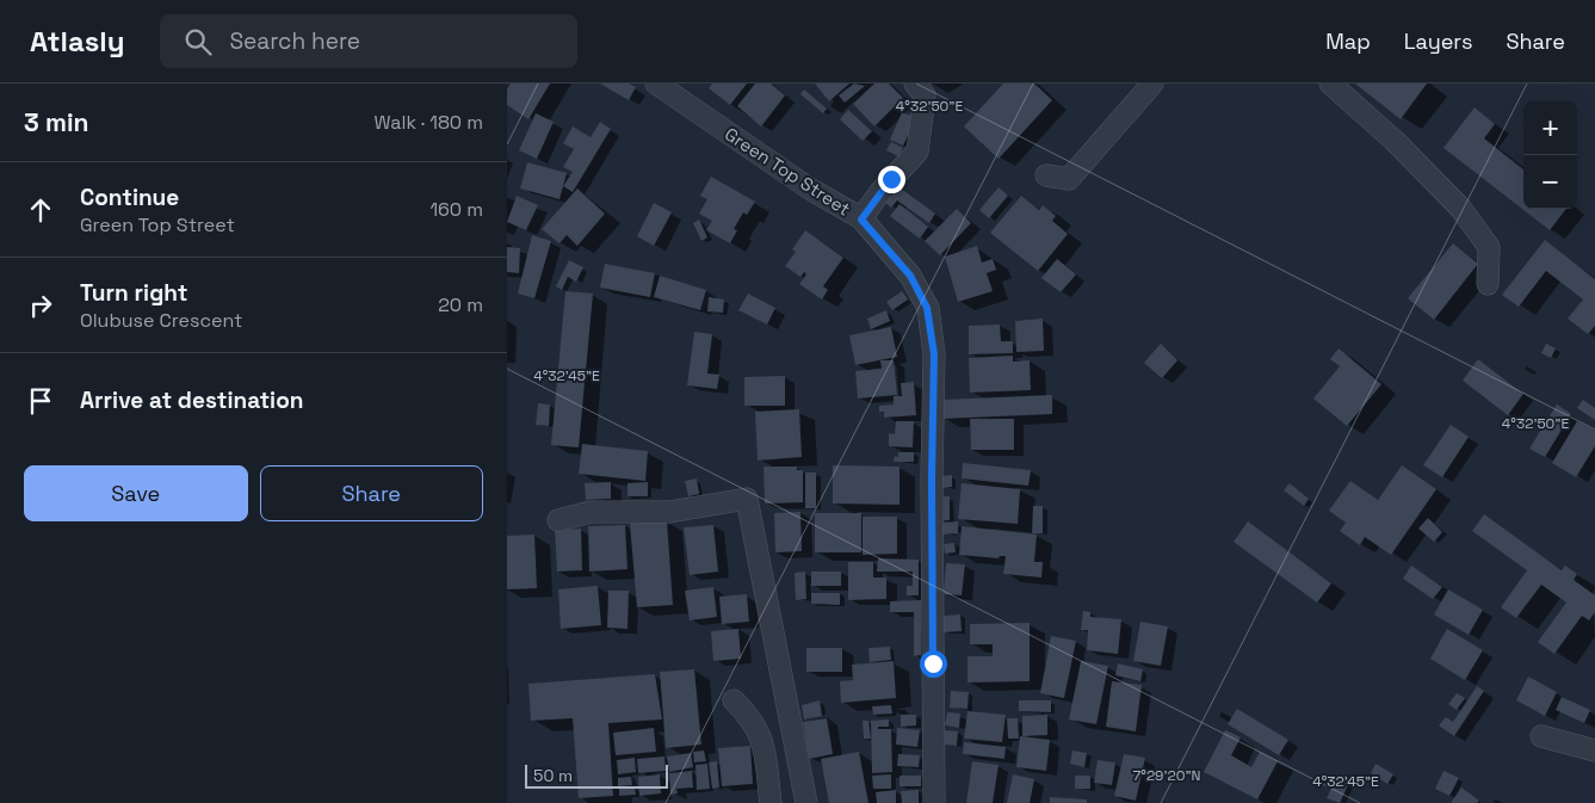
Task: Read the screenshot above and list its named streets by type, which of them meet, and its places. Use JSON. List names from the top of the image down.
{
  "streets": {
    "street": ["Green Top Street"]
  },
  "scale_bar": "50 m",
  "page": {
    "header": "Atlasly",
    "search": "Search here",
    "nav": ["Map", "Layers", "Share"],
    "heading": ["3 min", "Walk · 180 m"],
    "map_buttons": ["+", "−"],
    "list": [
      ["Continue", "Green Top Street", "160 m"],
      ["Turn right", "Olubuse Crescent", "20 m"],
      "Arrive at destination"
    ],
    "buttons": ["Save", "Share"],
    "scale": "50 m"
  },
  "coordinates": ["4°32'50\"E", "4°32'45\"E", "7°29'20\"N"]
}
